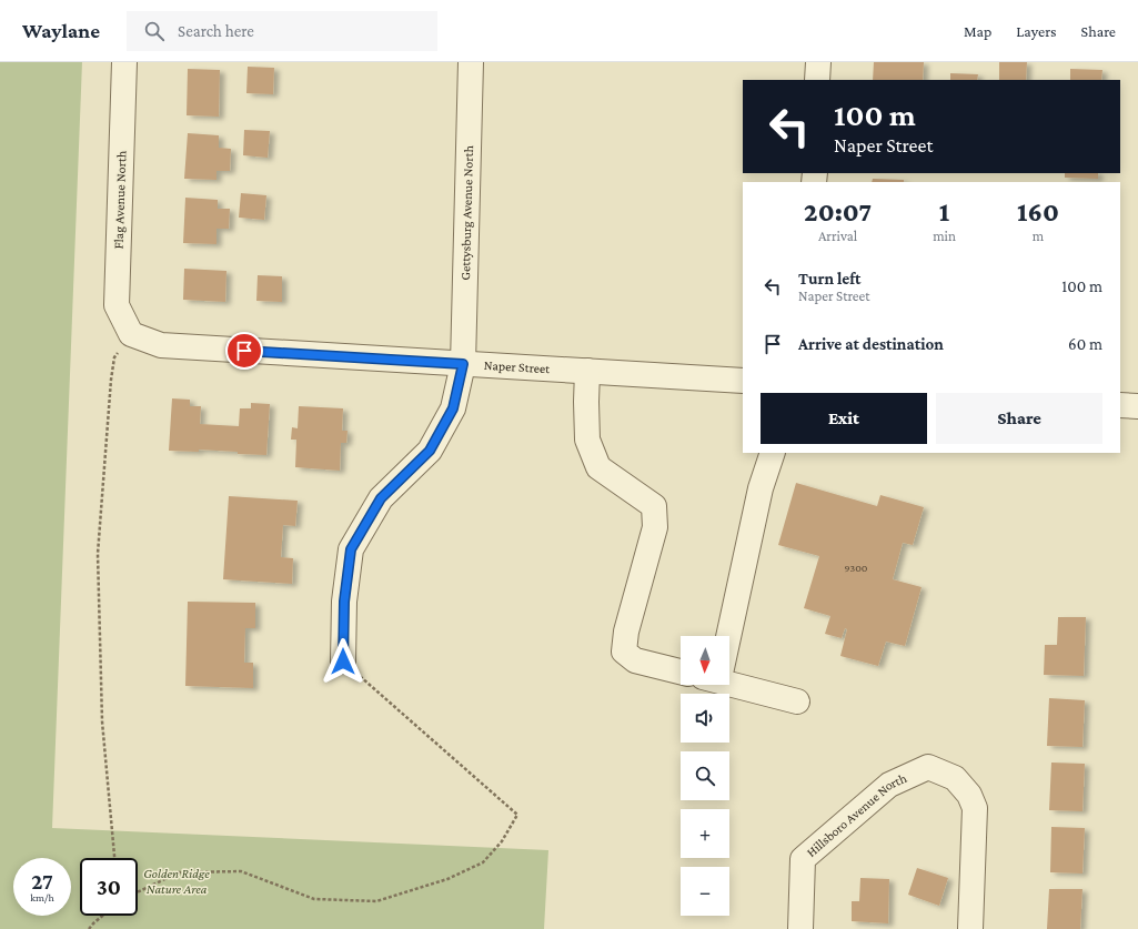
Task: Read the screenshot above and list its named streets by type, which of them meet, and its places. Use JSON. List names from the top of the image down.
{
  "streets": {
    "street": [
      "Flag Avenue North",
      "Gettysburg Avenue North",
      "Naper Street",
      "Hillsboro Avenue North"
    ]
  },
  "crossings": [
    ["Flag Avenue North", "Naper Street"],
    ["Gettysburg Avenue North", "Naper Street"]
  ],
  "parks": ["Golden Ridge Nature Area"],
  "house_numbers": ["9300"],
  "north": "bottom",
  "page": {
    "header": "Waylane",
    "search": "Search here",
    "nav": ["Map", "Layers", "Share"],
    "turn": ["100 m", "Naper Street"],
    "eta": [
      "20:07",
      "Arrival",
      "1",
      "min",
      "160",
      "m"
    ],
    "list": [
      {
        "name": "Turn left",
        "note": "Naper Street",
        "value": "100 m"
      },
      {
        "name": "Arrive at destination",
        "value": "60 m"
      }
    ],
    "buttons": ["Exit", "Share"],
    "map_buttons": ["+", "−"],
    "speed": "27 km/h",
    "limit": "30"
  }
}
